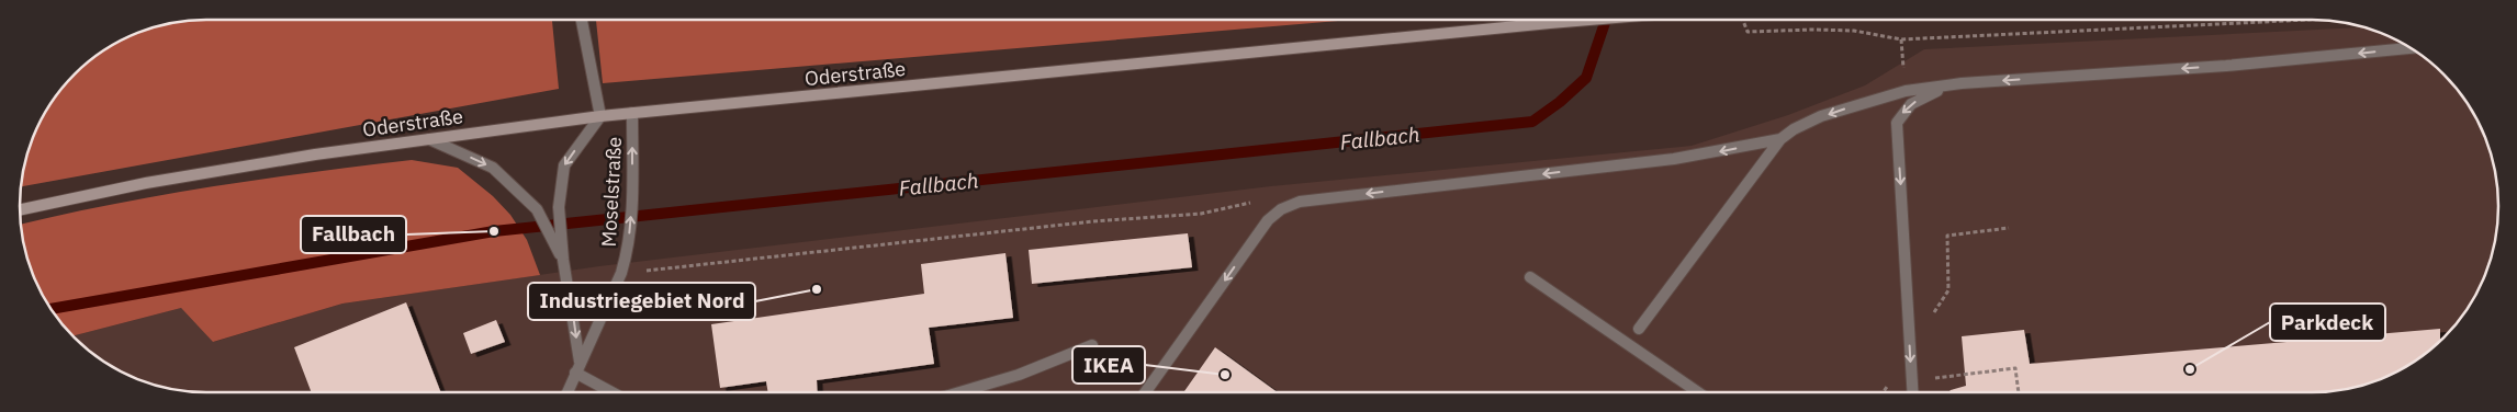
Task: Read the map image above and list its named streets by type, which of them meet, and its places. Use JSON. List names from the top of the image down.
{
  "streets": {
    "street": ["Oderstraße", "Moselstraße"]
  },
  "crossings": [
    ["Oderstraße", "Moselstraße"]
  ],
  "water": ["Fallbach"],
  "places": [
    "Fallbach",
    "Industriegebiet Nord",
    "Parkdeck",
    "IKEA"
  ]
}
